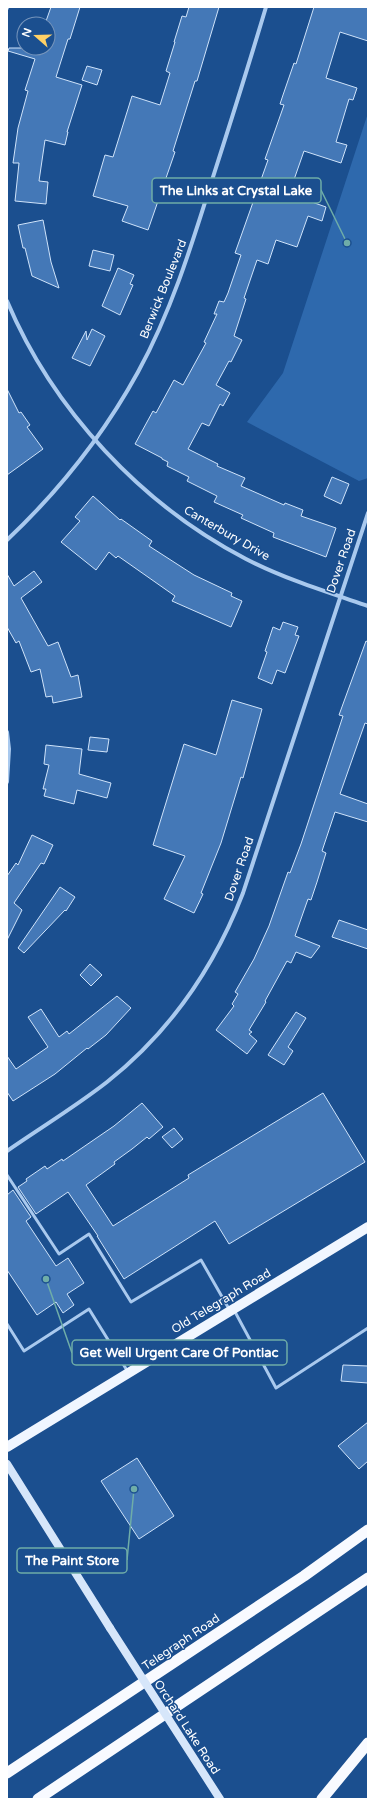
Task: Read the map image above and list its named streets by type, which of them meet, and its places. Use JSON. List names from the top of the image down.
{
  "streets": {
    "highway": ["Telegraph Road"],
    "main road": ["Old Telegraph Road", "Orchard Lake Road"],
    "street": ["Berwick Boulevard", "Canterbury Drive", "Dover Road"]
  },
  "crossings": [
    ["Berwick Boulevard", "Canterbury Drive"],
    ["Canterbury Drive", "Dover Road"]
  ],
  "places": ["The Links at Crystal Lake", "Get Well Urgent Care Of Pontiac", "The Paint Store"],
  "north": "left"
}
